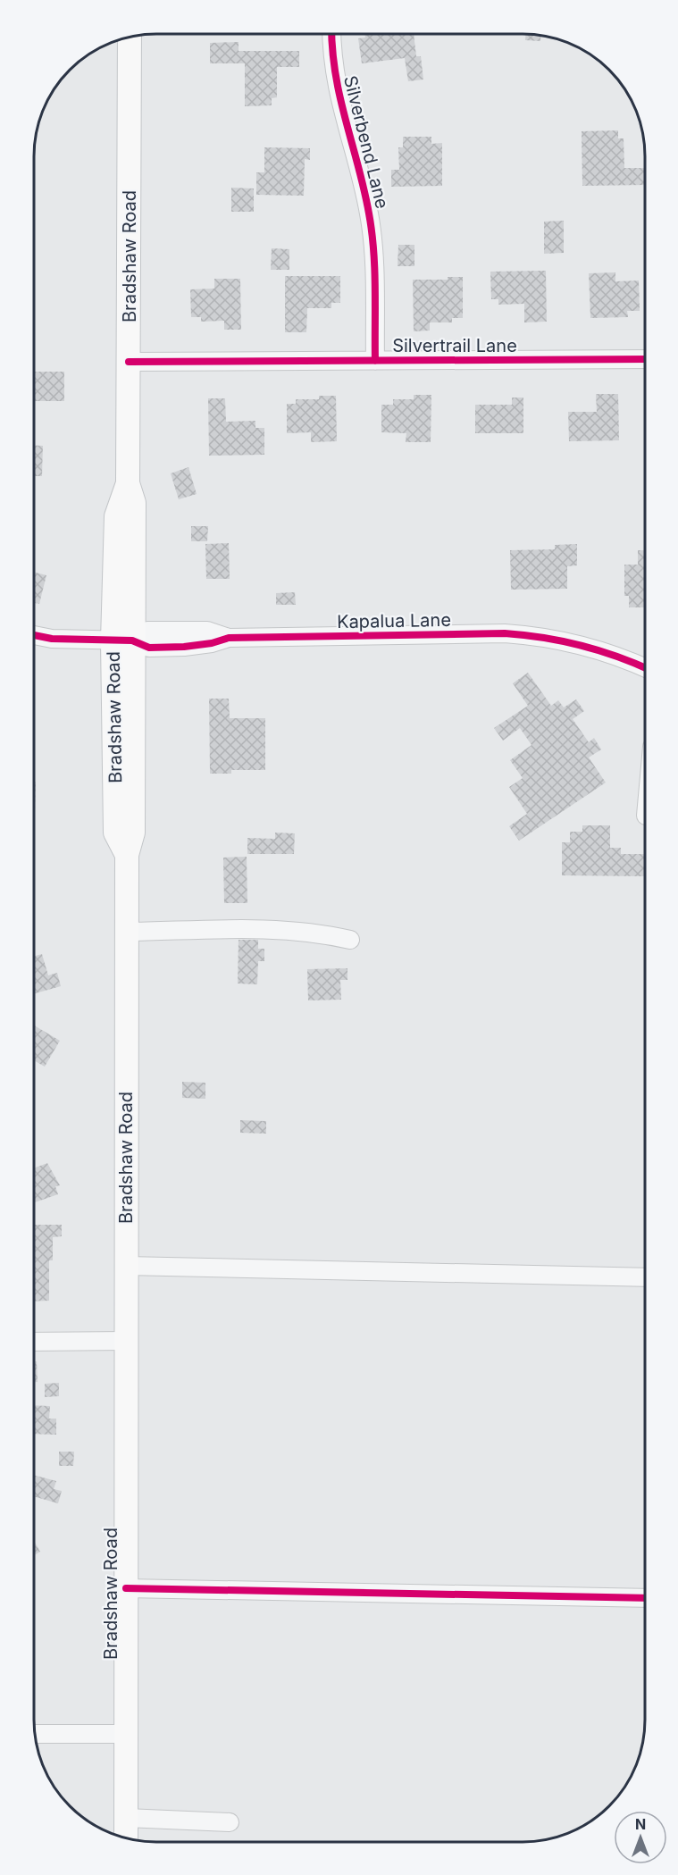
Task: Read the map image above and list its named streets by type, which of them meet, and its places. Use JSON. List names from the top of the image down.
{
  "streets": {
    "main road": ["Bradshaw Road"],
    "street": ["Silverbend Lane", "Silvertrail Lane", "Kapalua Lane"]
  },
  "crossings": [
    ["Silverbend Lane", "Silvertrail Lane"],
    ["Bradshaw Road", "Silvertrail Lane"],
    ["Bradshaw Road", "Kapalua Lane"]
  ],
  "north": "top"
}
